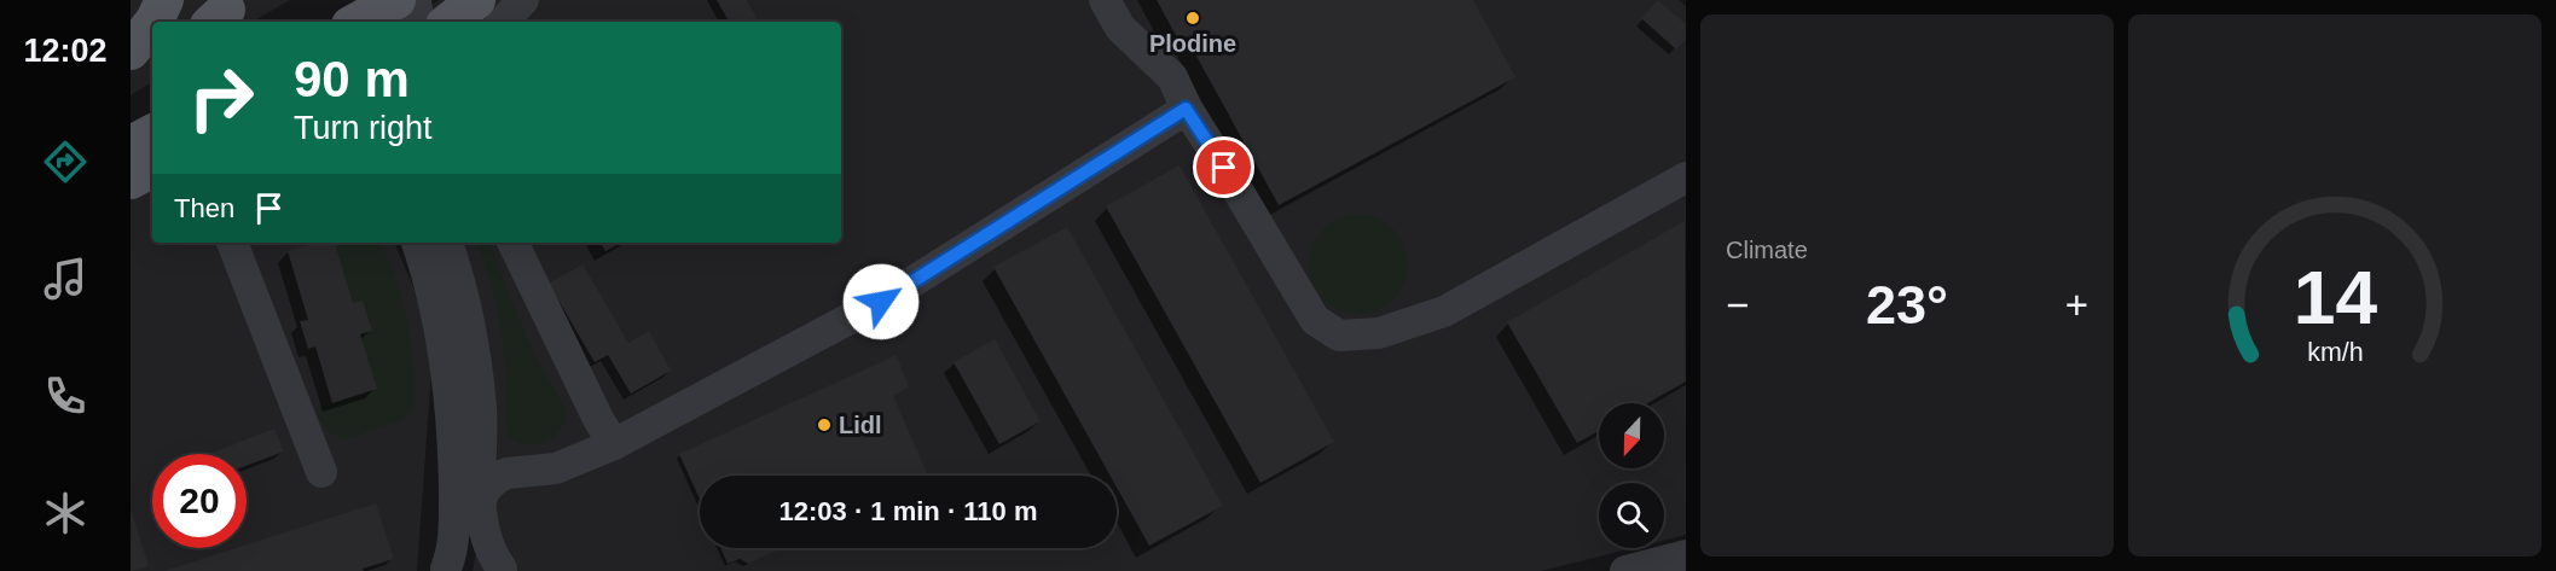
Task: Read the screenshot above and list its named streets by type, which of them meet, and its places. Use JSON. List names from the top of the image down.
{
  "places": ["Plodine", "Lidl"],
  "north": "bottom",
  "page": {
    "tabs": "12:02",
    "tile": "Climate",
    "turn": ["90 m", "Turn right"],
    "then": "Then",
    "heat": ["−", "23°", "+"],
    "limit": "20",
    "trip": "12:03 · 1 min · 110 m",
    "gauge": ["14", "km/h"]
  }
}
